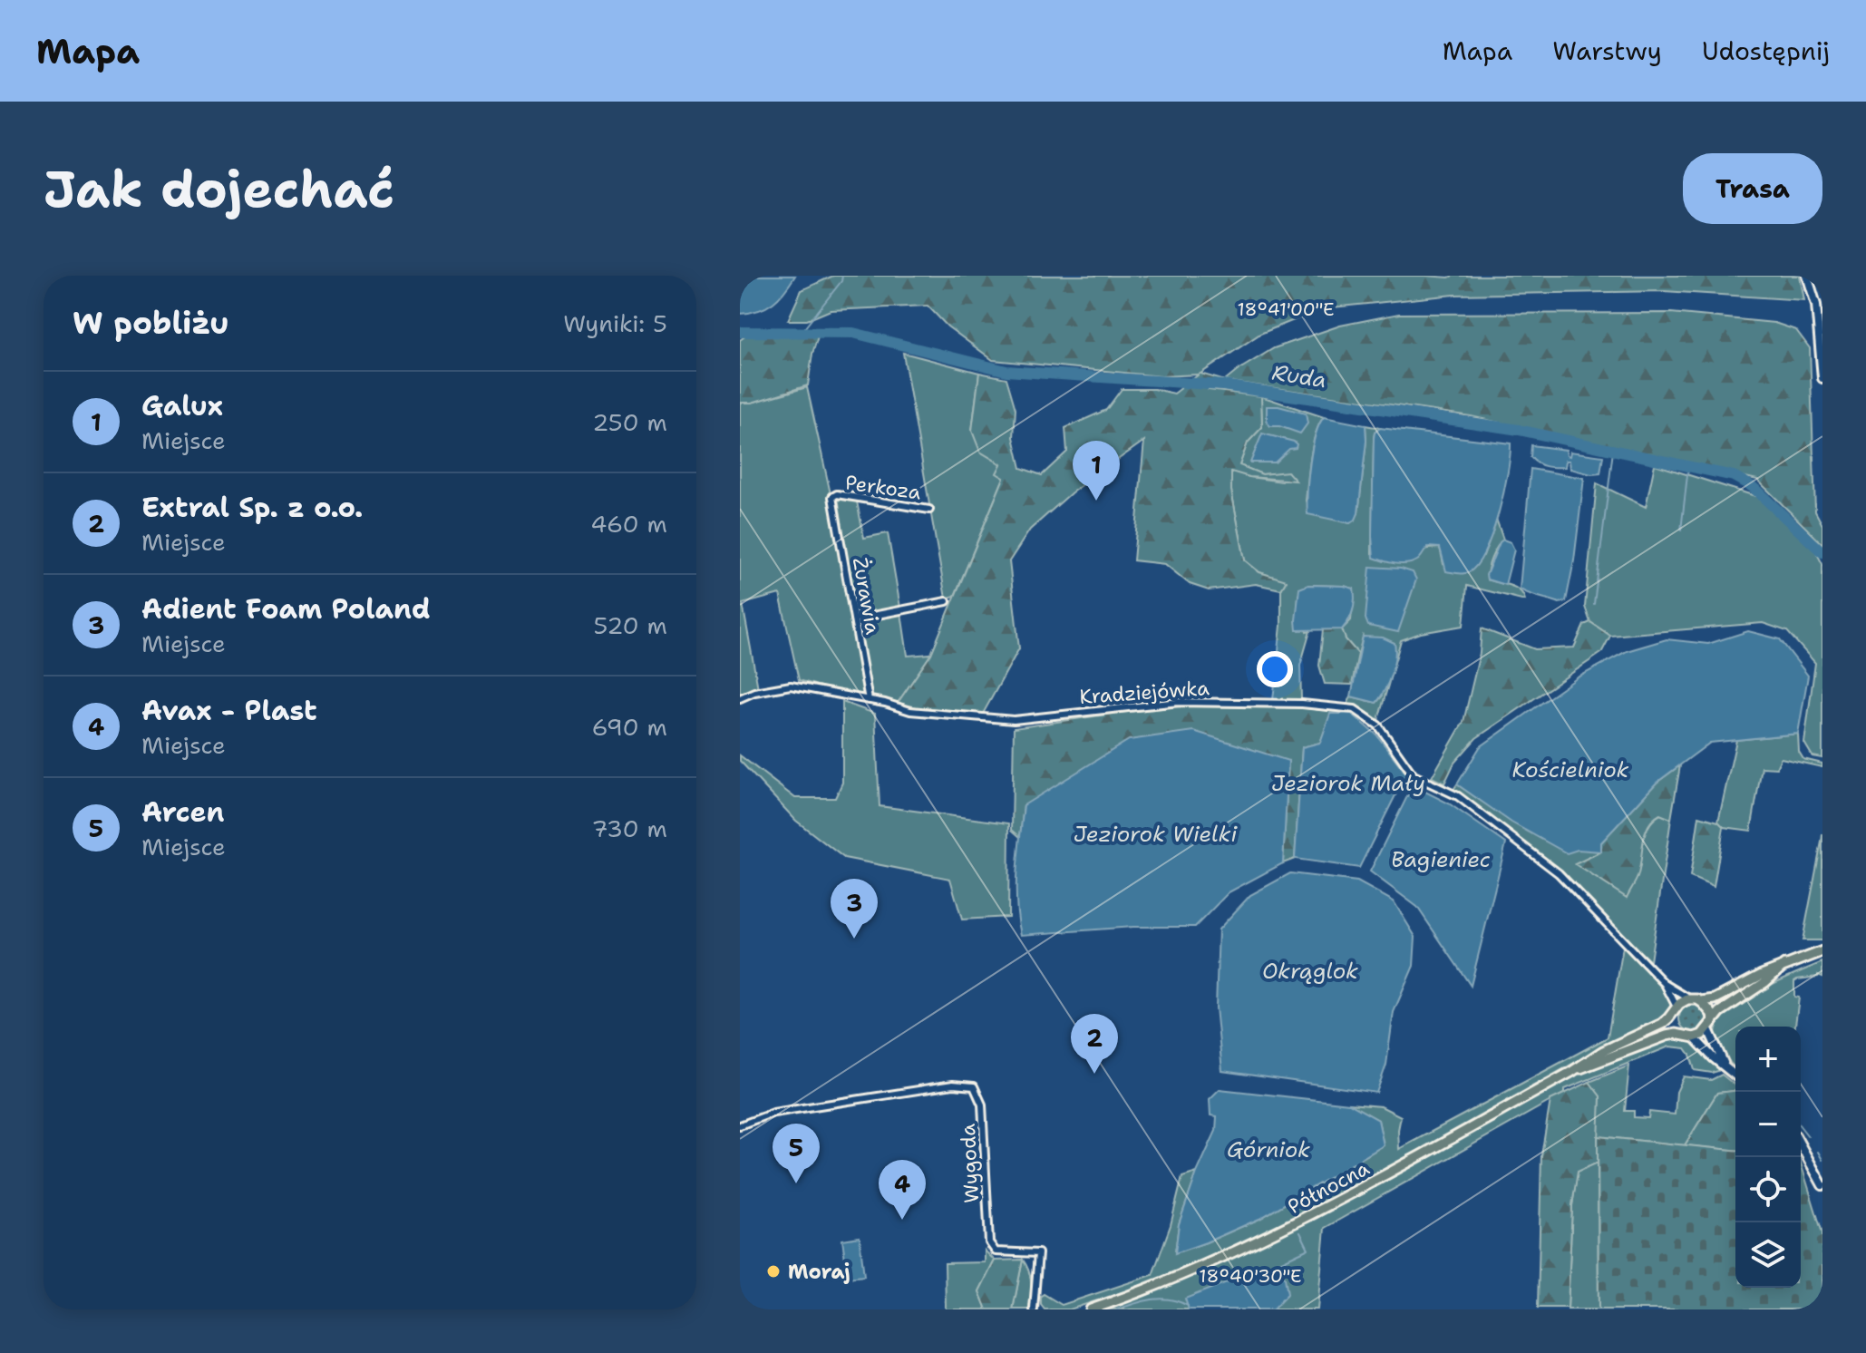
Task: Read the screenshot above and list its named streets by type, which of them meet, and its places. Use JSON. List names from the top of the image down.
{
  "streets": {
    "main road": ["Północna"],
    "street": [
      "Perkoza",
      "Żurawia",
      "Kradziejówka",
      "Wygoda"
    ]
  },
  "crossings": [
    ["Perkoza", "Żurawia"],
    ["Żurawia", "Kradziejówka"],
    ["Kradziejówka", "Północna"]
  ],
  "water": [
    "Ruda",
    "Kościelniok",
    "Jeziorok Mały",
    "Jeziorok Wielki",
    "Bagieniec",
    "Okrąglok",
    "Górniok"
  ],
  "places": ["Moraj"],
  "page": {
    "header": "Mapa",
    "nav": ["Mapa", "Warstwy", "Udostępnij"],
    "buttons": "Trasa",
    "title": "Jak dojechać",
    "heading": ["W pobliżu", "Wyniki: 5"],
    "list": [
      {
        "mark": "1",
        "name": "Galux",
        "note": "Miejsce",
        "value": "250 m"
      },
      {
        "mark": "2",
        "name": "Extral Sp. z o.o.",
        "note": "Miejsce",
        "value": "460 m"
      },
      {
        "mark": "3",
        "name": "Adient Foam Poland",
        "note": "Miejsce",
        "value": "520 m"
      },
      {
        "mark": "4",
        "name": "Avax - Plast",
        "note": "Miejsce",
        "value": "690 m"
      },
      {
        "mark": "5",
        "name": "Arcen",
        "note": "Miejsce",
        "value": "730 m"
      }
    ],
    "pins": [
      "1",
      "3",
      "2",
      "5",
      "4"
    ],
    "map_buttons": ["+", "−"]
  },
  "coordinates": ["18°41'00\"E", "18°40'30\"E"]
}
